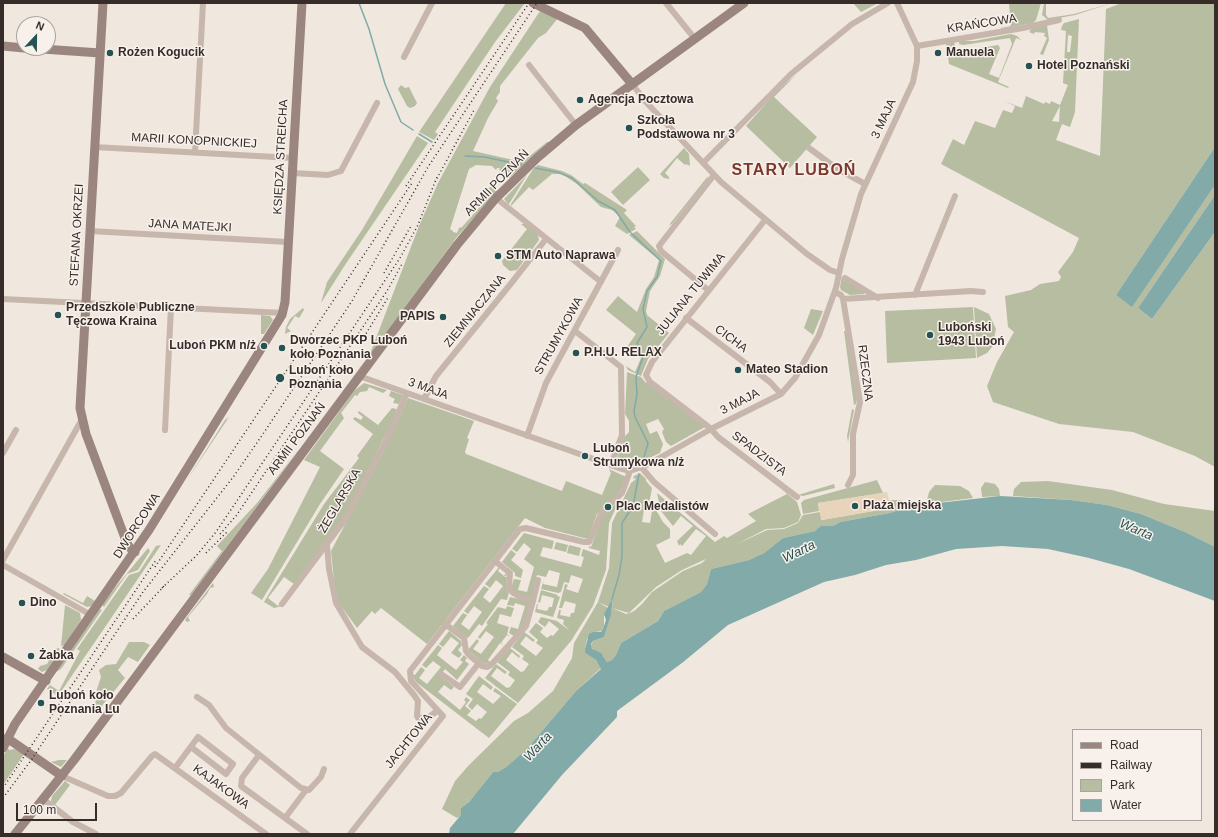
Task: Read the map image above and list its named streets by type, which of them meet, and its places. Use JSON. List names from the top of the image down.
{
  "streets": {
    "street": [
      "KRAŃCOWA",
      "3 MAJA",
      "MARII KONOPNICKIEJ",
      "KSIĘDZA STREICHA",
      "ARMII POZNAŃ",
      "JANA MATEJKI",
      "STEFANA OKRZEI",
      "JULIANA TUWIMA",
      "ZIEMNIACZANA",
      "STRUMYKOWA",
      "CICHA",
      "RZECZNA",
      "SPADZISTA",
      "ŻEGLARSKA",
      "DWORCOWA",
      "JACHTOWA",
      "KAJAKOWA"
    ]
  },
  "crossings": [
    ["KRAŃCOWA", "3 MAJA"],
    ["3 MAJA", "ARMII POZNAŃ"],
    ["3 MAJA", "ZIEMNIACZANA"],
    ["3 MAJA", "STRUMYKOWA"],
    ["3 MAJA", "CICHA"],
    ["3 MAJA", "SPADZISTA"],
    ["3 MAJA", "ŻEGLARSKA"],
    ["3 MAJA", "JACHTOWA"],
    ["MARII KONOPNICKIEJ", "KSIĘDZA STREICHA"],
    ["MARII KONOPNICKIEJ", "STEFANA OKRZEI"],
    ["KSIĘDZA STREICHA", "JANA MATEJKI"],
    ["KSIĘDZA STREICHA", "DWORCOWA"],
    ["ARMII POZNAŃ", "KAJAKOWA"],
    ["JANA MATEJKI", "STEFANA OKRZEI"],
    ["STEFANA OKRZEI", "DWORCOWA"],
    ["JULIANA TUWIMA", "CICHA"],
    ["JULIANA TUWIMA", "SPADZISTA"],
    ["ŻEGLARSKA", "JACHTOWA"]
  ],
  "districts": ["STARY LUBOŃ"],
  "water": ["Warta"],
  "places": [
    "Rożen Kogucik",
    "Manuela",
    "Hotel Poznański",
    "Agencja Pocztowa",
    "Szkoła Podstawowa nr 3",
    "STM Auto Naprawa",
    "Przedszkole Publiczne Tęczowa Kraina",
    "PAPIS",
    "Luboński 1943 Luboń",
    "Luboń PKM n/ż",
    "Dworzec PKP Luboń koło Poznania",
    "P.H.U. RELAX",
    "Mateo Stadion",
    "Luboń koło Poznania",
    "Luboń Strumykowa n/ż",
    "Plaża miejska",
    "Plac Medalistów",
    "Dino",
    "Żabka",
    "Luboń koło Poznania Lu"
  ],
  "legend": [
    "Road",
    "Railway",
    "Park",
    "Water"
  ],
  "scale_bar": "100 m",
  "north": "top"
}
